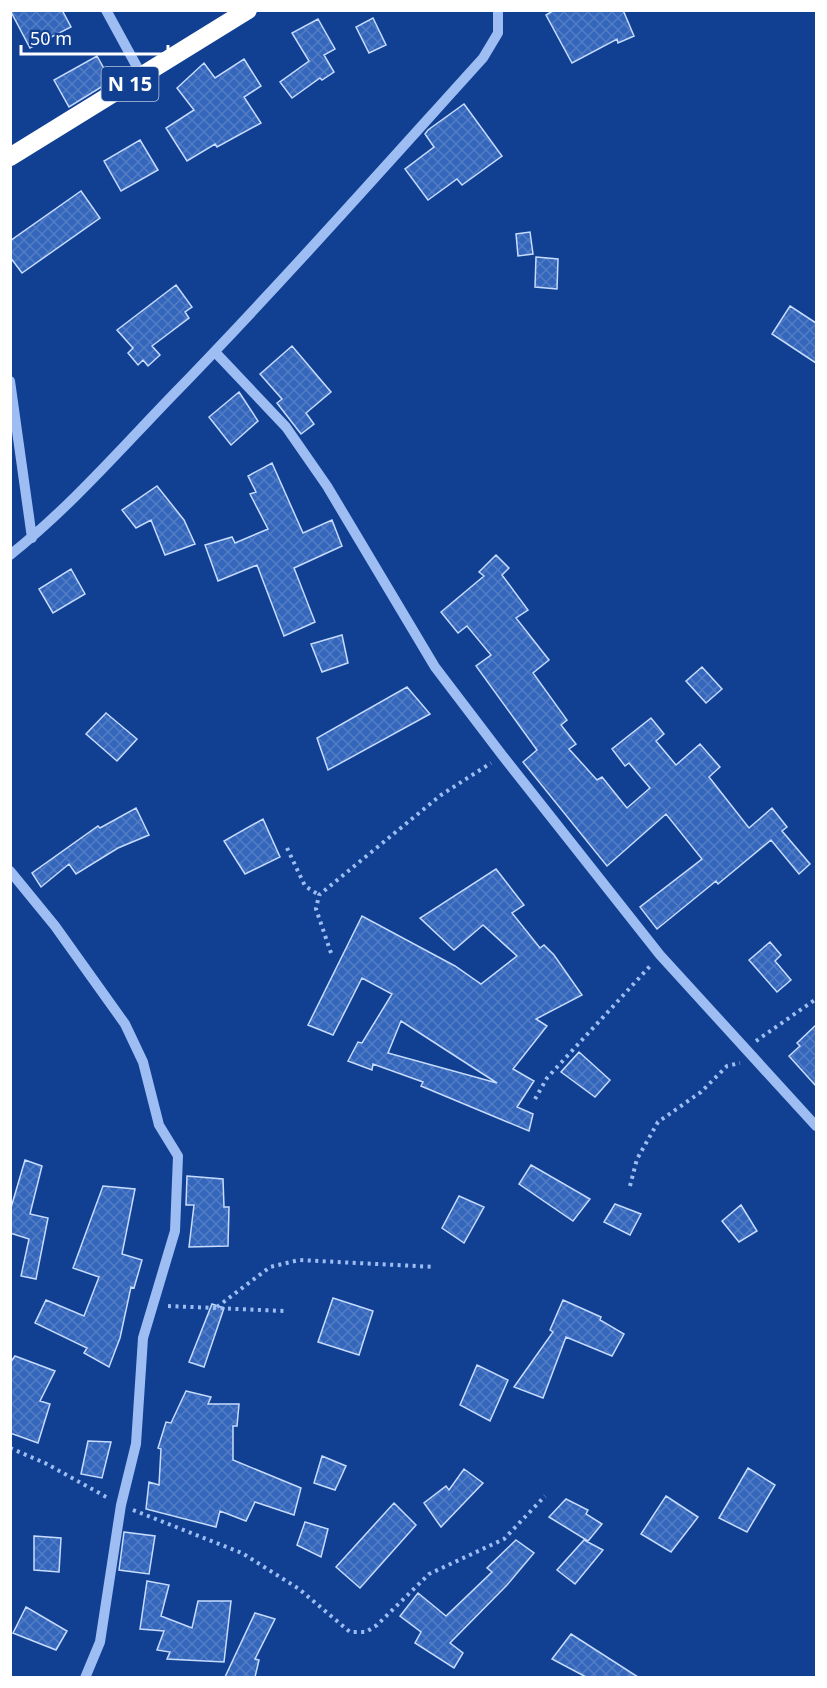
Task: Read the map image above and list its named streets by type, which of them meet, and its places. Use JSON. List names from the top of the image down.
{
  "streets": {
    "highway": ["N 15"]
  },
  "scale_bar": "50 m"
}
